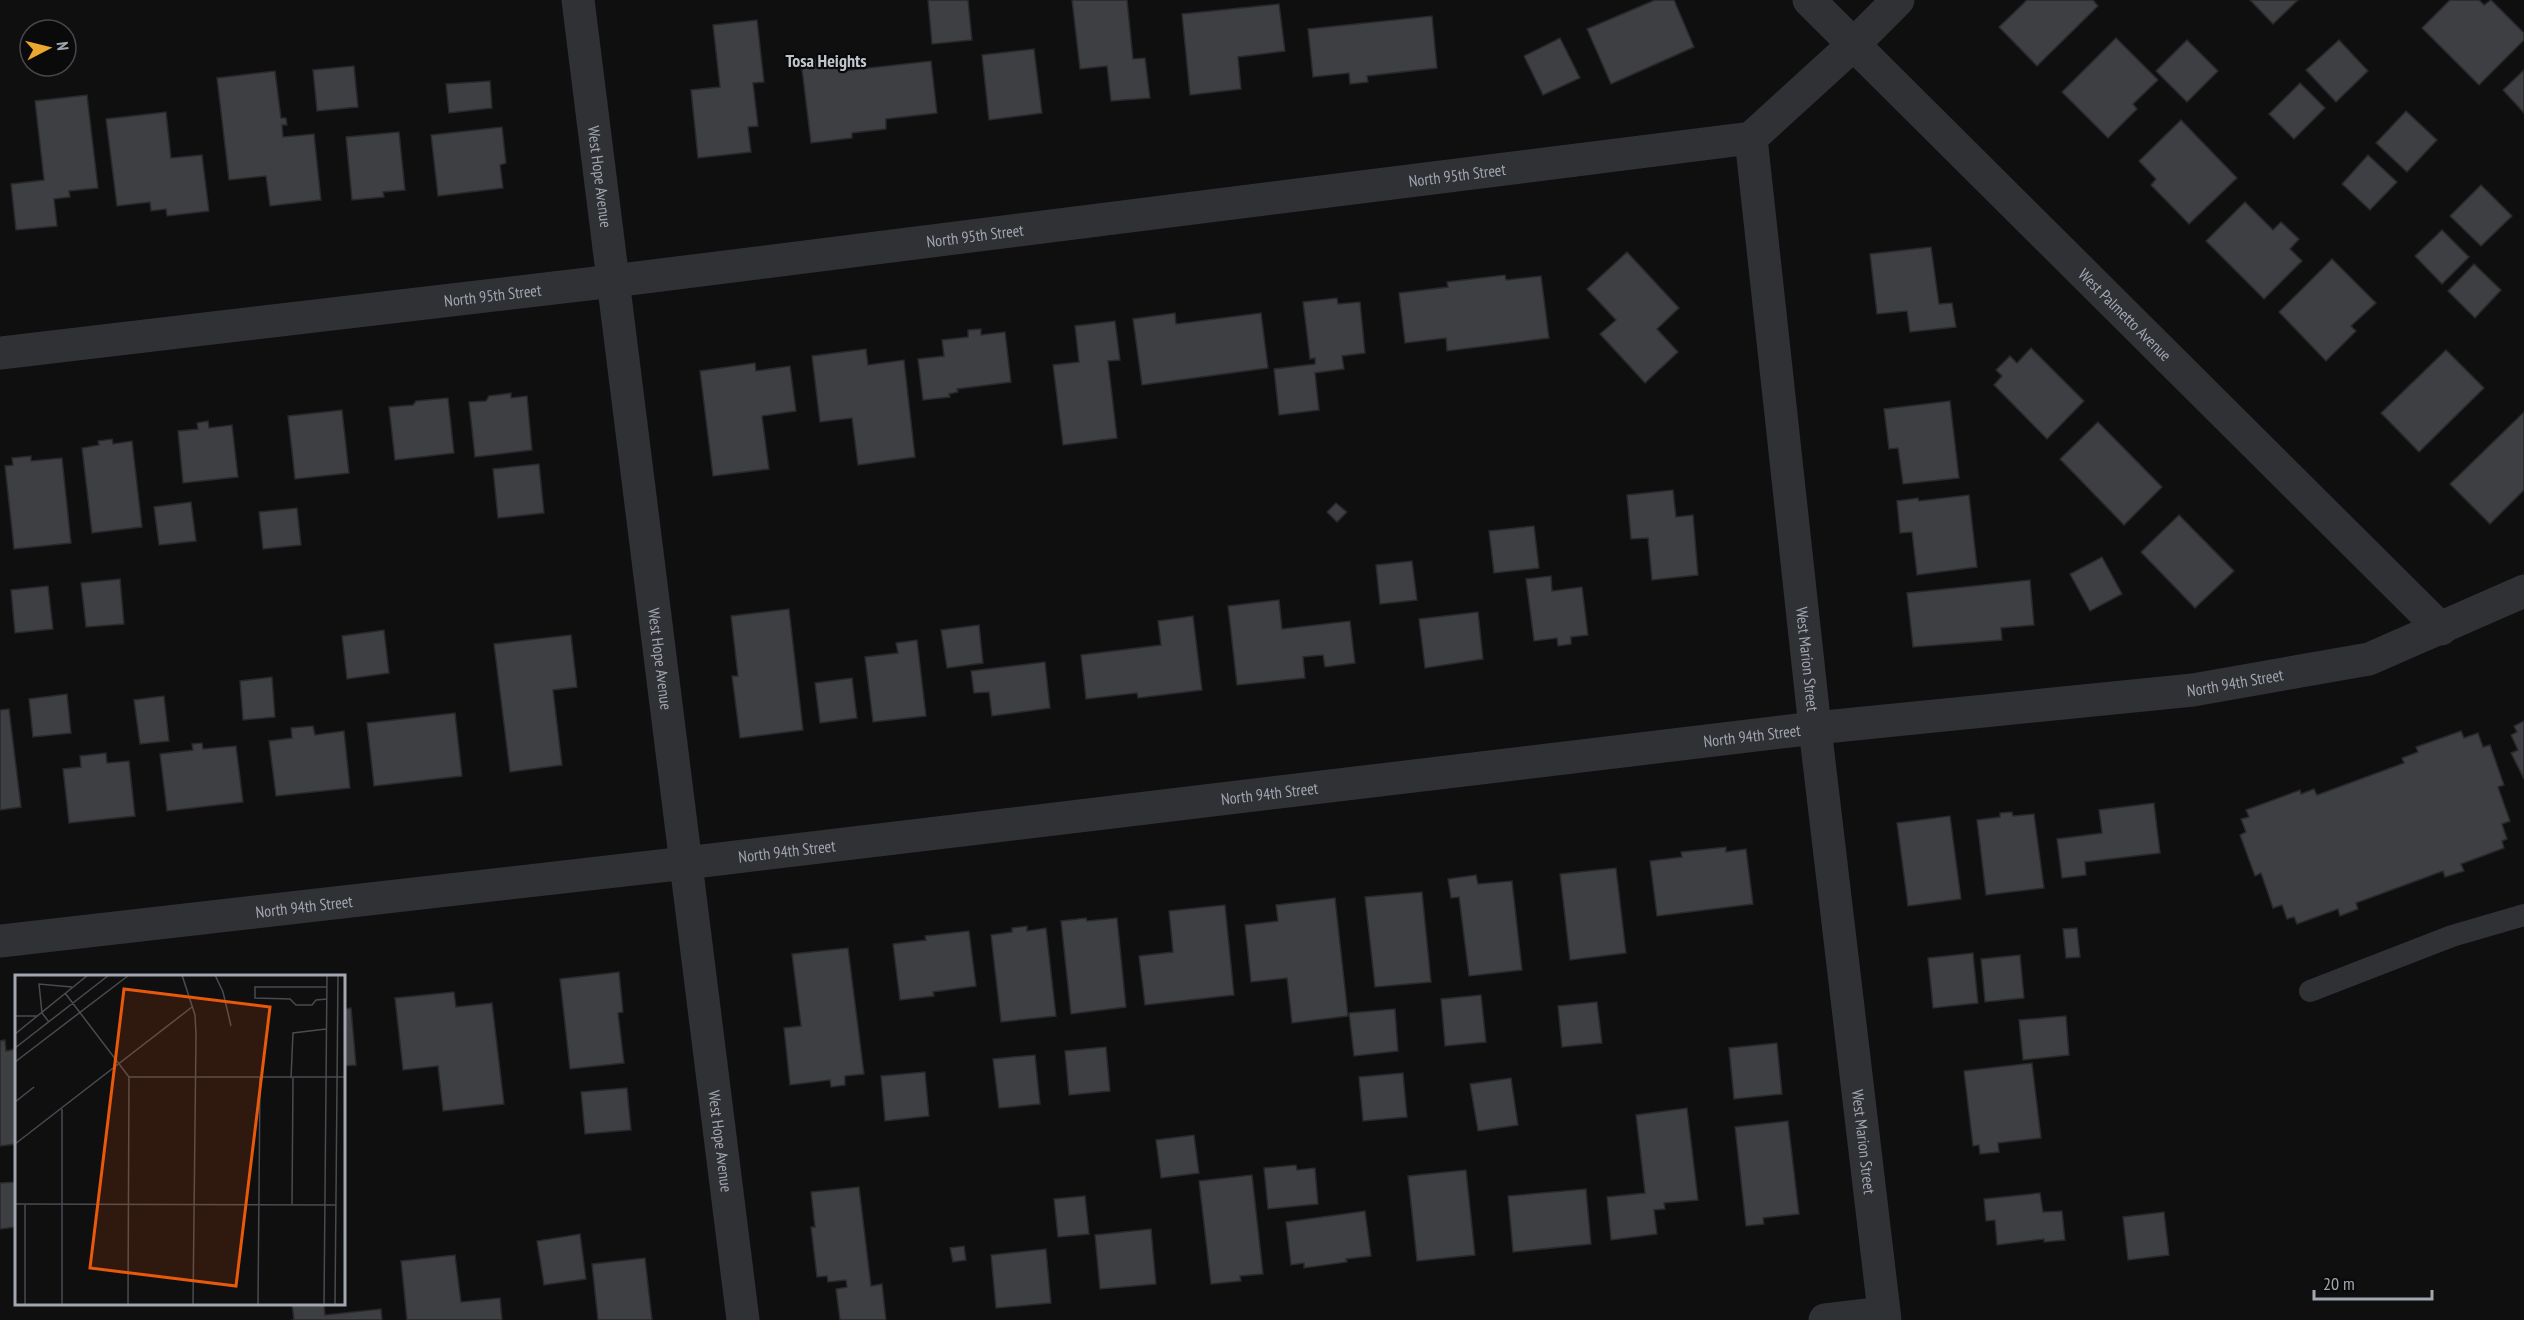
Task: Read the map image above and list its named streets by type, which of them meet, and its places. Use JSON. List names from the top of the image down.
{
  "streets": {
    "street": [
      "North 95th Street",
      "West Hope Avenue",
      "West Palmetto Avenue",
      "West Marion Street",
      "North 94th Street"
    ]
  },
  "crossings": [
    ["North 95th Street", "West Hope Avenue"],
    ["North 95th Street", "West Marion Street"],
    ["West Hope Avenue", "North 94th Street"],
    ["West Palmetto Avenue", "North 94th Street"],
    ["West Marion Street", "North 94th Street"]
  ],
  "districts": ["Tosa Heights"],
  "scale_bar": "20 m",
  "north": "right"
}
